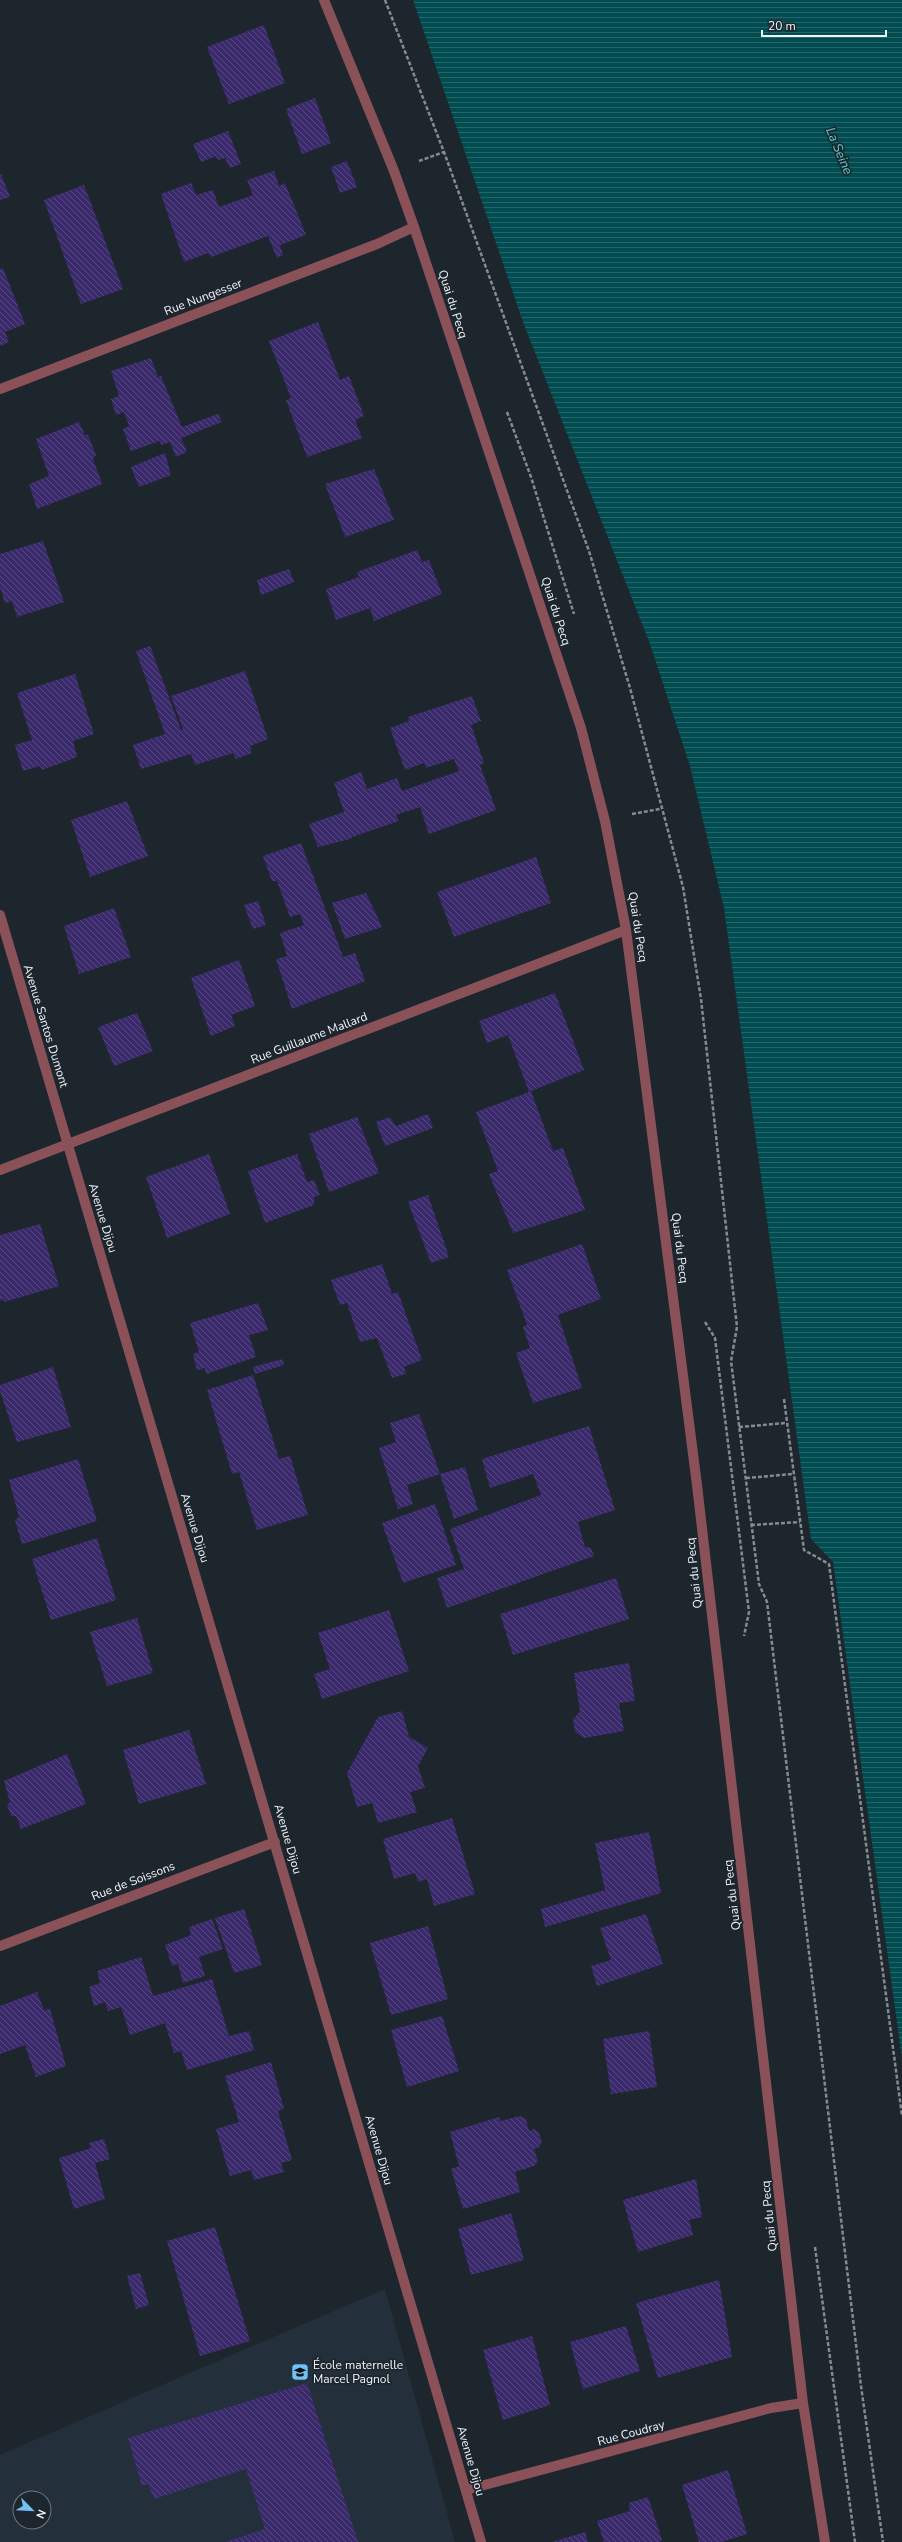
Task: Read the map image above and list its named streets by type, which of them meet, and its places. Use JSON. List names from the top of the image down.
{
  "streets": {
    "street": [
      "Rue Nungesser",
      "Quai du Pecq",
      "Avenue Santos Dumont",
      "Rue Guillaume Mallard",
      "Avenue Dijou",
      "Rue de Soissons",
      "Rue Coudray"
    ]
  },
  "crossings": [
    ["Rue Nungesser", "Quai du Pecq"],
    ["Quai du Pecq", "Rue Guillaume Mallard"],
    ["Quai du Pecq", "Rue Coudray"],
    ["Avenue Santos Dumont", "Rue Guillaume Mallard"],
    ["Avenue Santos Dumont", "Avenue Dijou"],
    ["Rue Guillaume Mallard", "Avenue Dijou"],
    ["Avenue Dijou", "Rue de Soissons"],
    ["Avenue Dijou", "Rue Coudray"]
  ],
  "water": ["La Seine"],
  "places": {
    "school or university": ["École maternelle Marcel Pagnol"]
  },
  "scale_bar": "20 m",
  "north": "bottom right"
}
